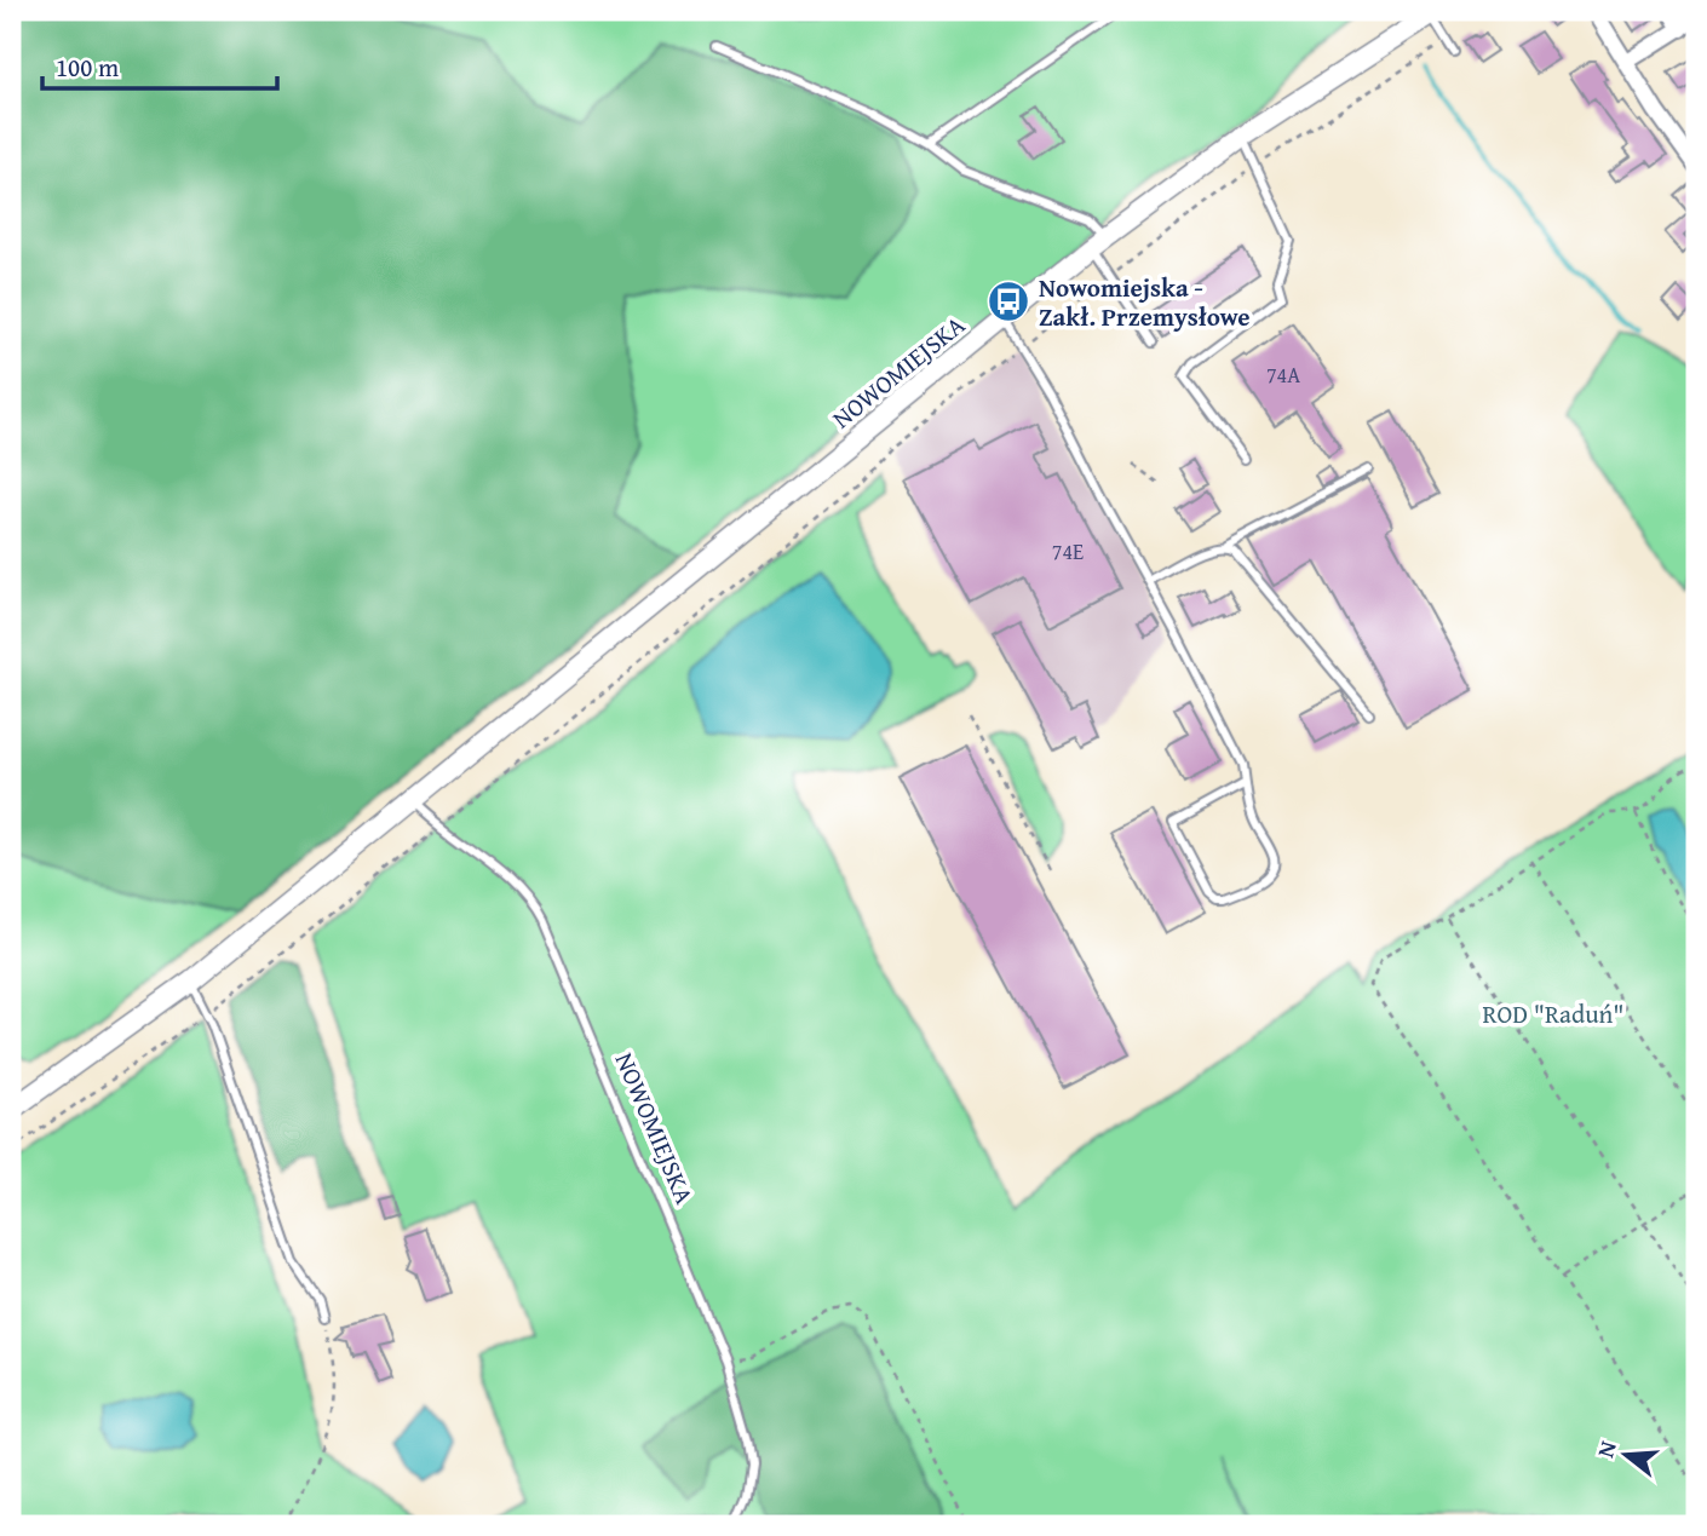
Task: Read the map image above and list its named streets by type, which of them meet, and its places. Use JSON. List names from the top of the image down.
{
  "streets": {
    "street": ["NOWOMIEJSKA"]
  },
  "parks": ["ROD \"Raduń\""],
  "places": {
    "bus stop": ["Nowomiejska - Zakł. Przemysłowe"]
  },
  "house_numbers": ["74A", "74E"],
  "scale_bar": "100 m",
  "north": "left"
}
